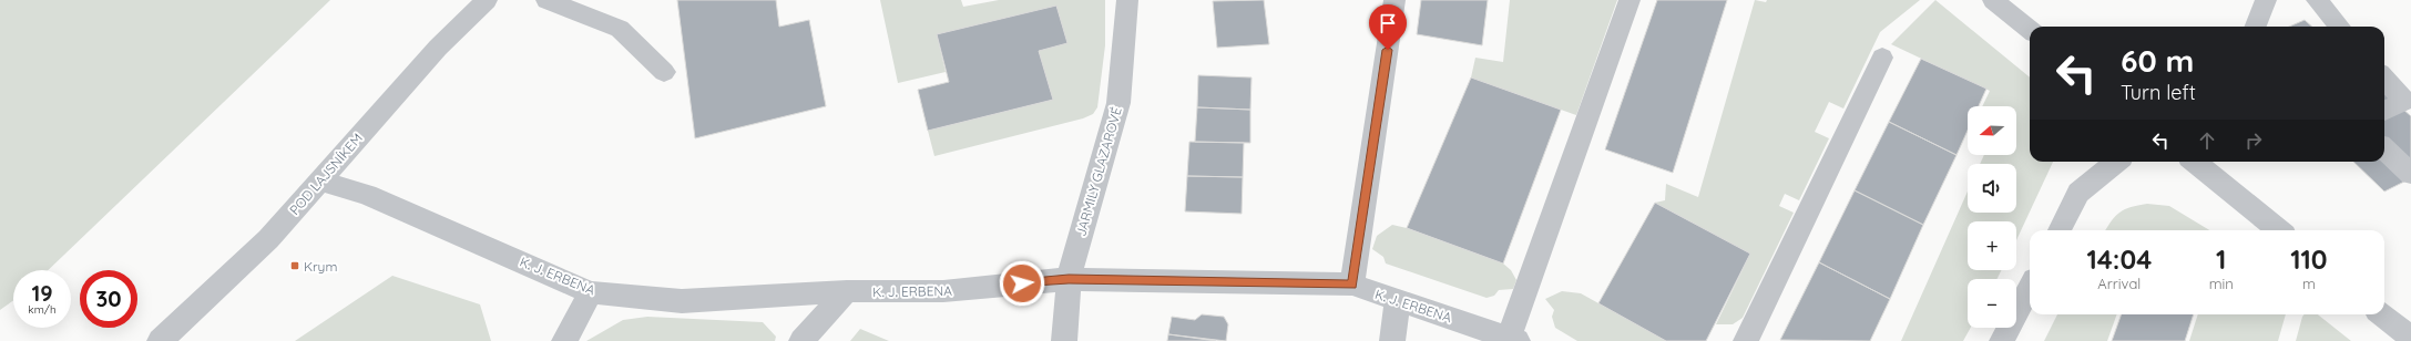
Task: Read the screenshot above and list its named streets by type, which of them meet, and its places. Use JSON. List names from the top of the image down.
{
  "streets": {
    "street": ["JARMILY GLAZAROVÉ", "POD LAJSNÍKEM", "K. J. ERBENA"]
  },
  "crossings": [
    ["JARMILY GLAZAROVÉ", "K. J. ERBENA"],
    ["POD LAJSNÍKEM", "K. J. ERBENA"]
  ],
  "places": {
    "transit": ["Krym"]
  },
  "north": "left",
  "page": {
    "turn": ["60 m", "Turn left"],
    "map_buttons": ["+", "−"],
    "eta": [
      "14:04",
      "Arrival",
      "1",
      "min",
      "110",
      "m"
    ],
    "speed": "19 km/h",
    "limit": "30"
  }
}
